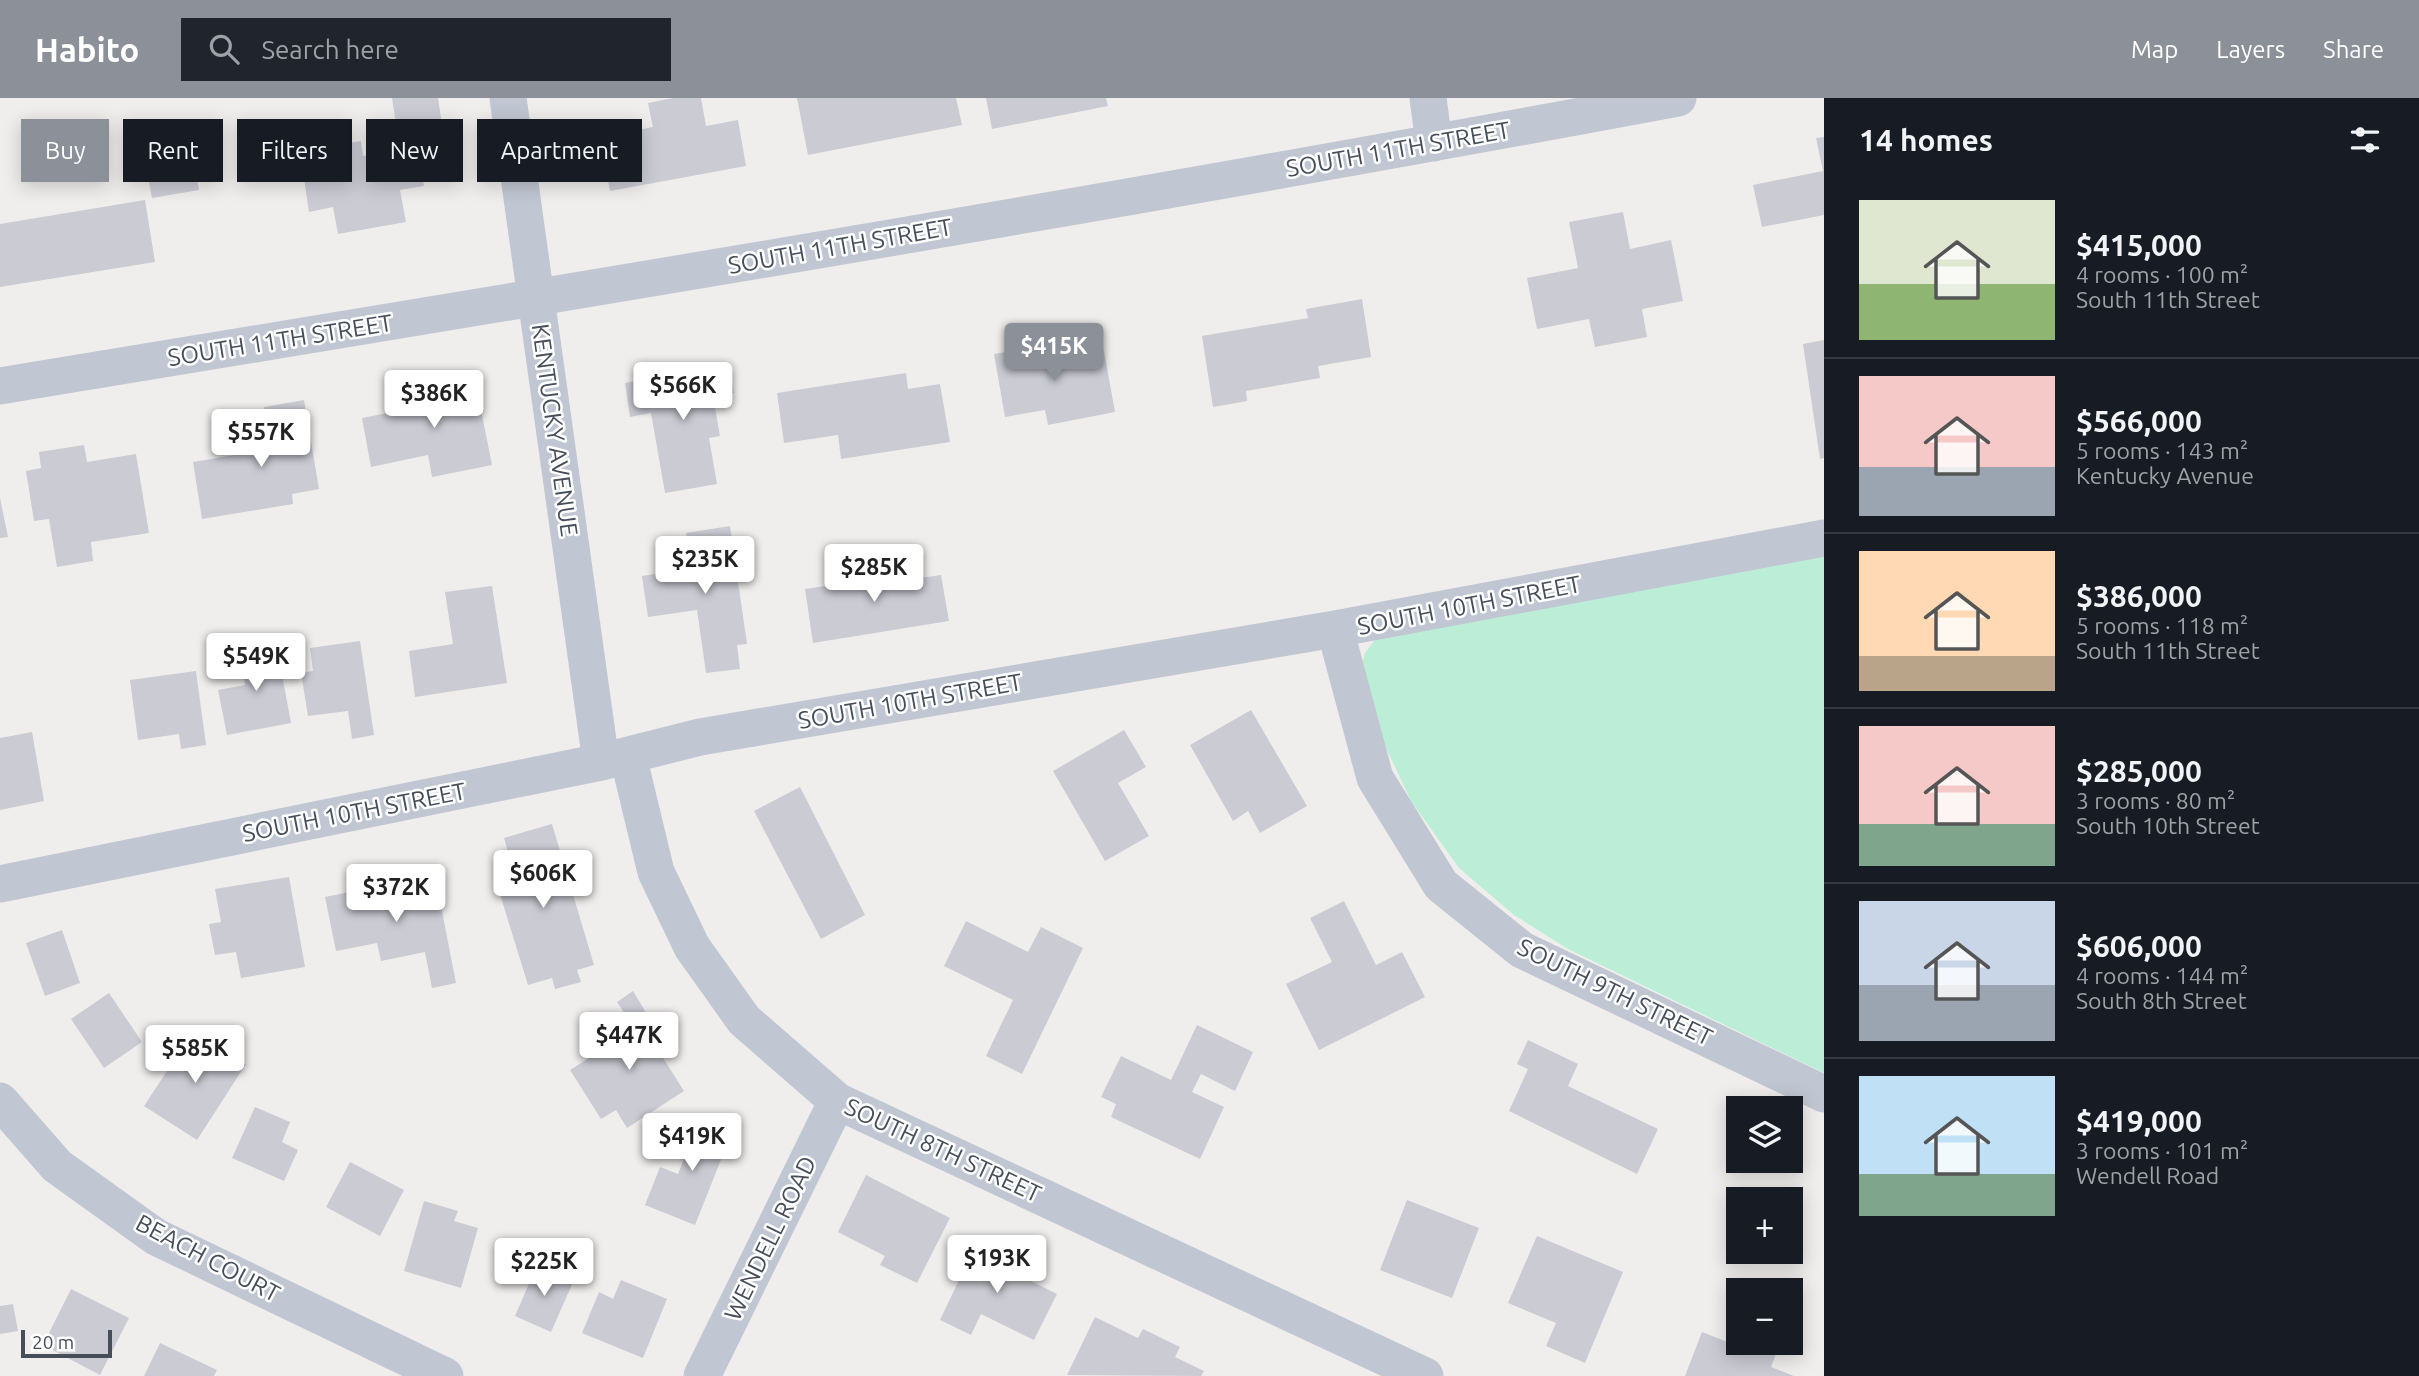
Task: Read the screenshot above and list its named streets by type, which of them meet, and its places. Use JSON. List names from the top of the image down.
{
  "streets": {
    "street": [
      "SOUTH 11TH STREET",
      "KENTUCKY AVENUE",
      "SOUTH 10TH STREET",
      "SOUTH 9TH STREET",
      "SOUTH 8TH STREET",
      "WENDELL ROAD",
      "BEACH COURT"
    ]
  },
  "crossings": [
    ["SOUTH 11TH STREET", "KENTUCKY AVENUE"],
    ["KENTUCKY AVENUE", "SOUTH 10TH STREET"],
    ["KENTUCKY AVENUE", "SOUTH 8TH STREET"],
    ["SOUTH 10TH STREET", "SOUTH 9TH STREET"],
    ["SOUTH 10TH STREET", "SOUTH 8TH STREET"],
    ["SOUTH 8TH STREET", "WENDELL ROAD"]
  ],
  "scale_bar": "20 m",
  "page": {
    "header": "Habito",
    "search": "Search here",
    "nav": ["Map", "Layers", "Share"],
    "heading": "14 homes",
    "chip": [
      "Buy",
      "Rent",
      "Filters",
      "New",
      "Apartment"
    ],
    "list": [
      {
        "name": "$415,000",
        "note": "4 rooms · 100 m² · South 11th Street"
      },
      {
        "name": "$566,000",
        "note": "5 rooms · 143 m² · Kentucky Avenue"
      },
      {
        "name": "$386,000",
        "note": "5 rooms · 118 m² · South 11th Street"
      },
      {
        "name": "$285,000",
        "note": "3 rooms · 80 m² · South 10th Street"
      },
      {
        "name": "$606,000",
        "note": "4 rooms · 144 m² · South 8th Street"
      },
      {
        "name": "$419,000",
        "note": "3 rooms · 101 m² · Wendell Road"
      }
    ],
    "price": [
      "$415K",
      "$566K",
      "$386K",
      "$557K",
      "$235K",
      "$285K",
      "$549K",
      "$606K",
      "$372K",
      "$447K",
      "$585K",
      "$419K",
      "$193K",
      "$225K"
    ],
    "map_buttons": ["+", "−"],
    "scale": "20 m"
  }
}
